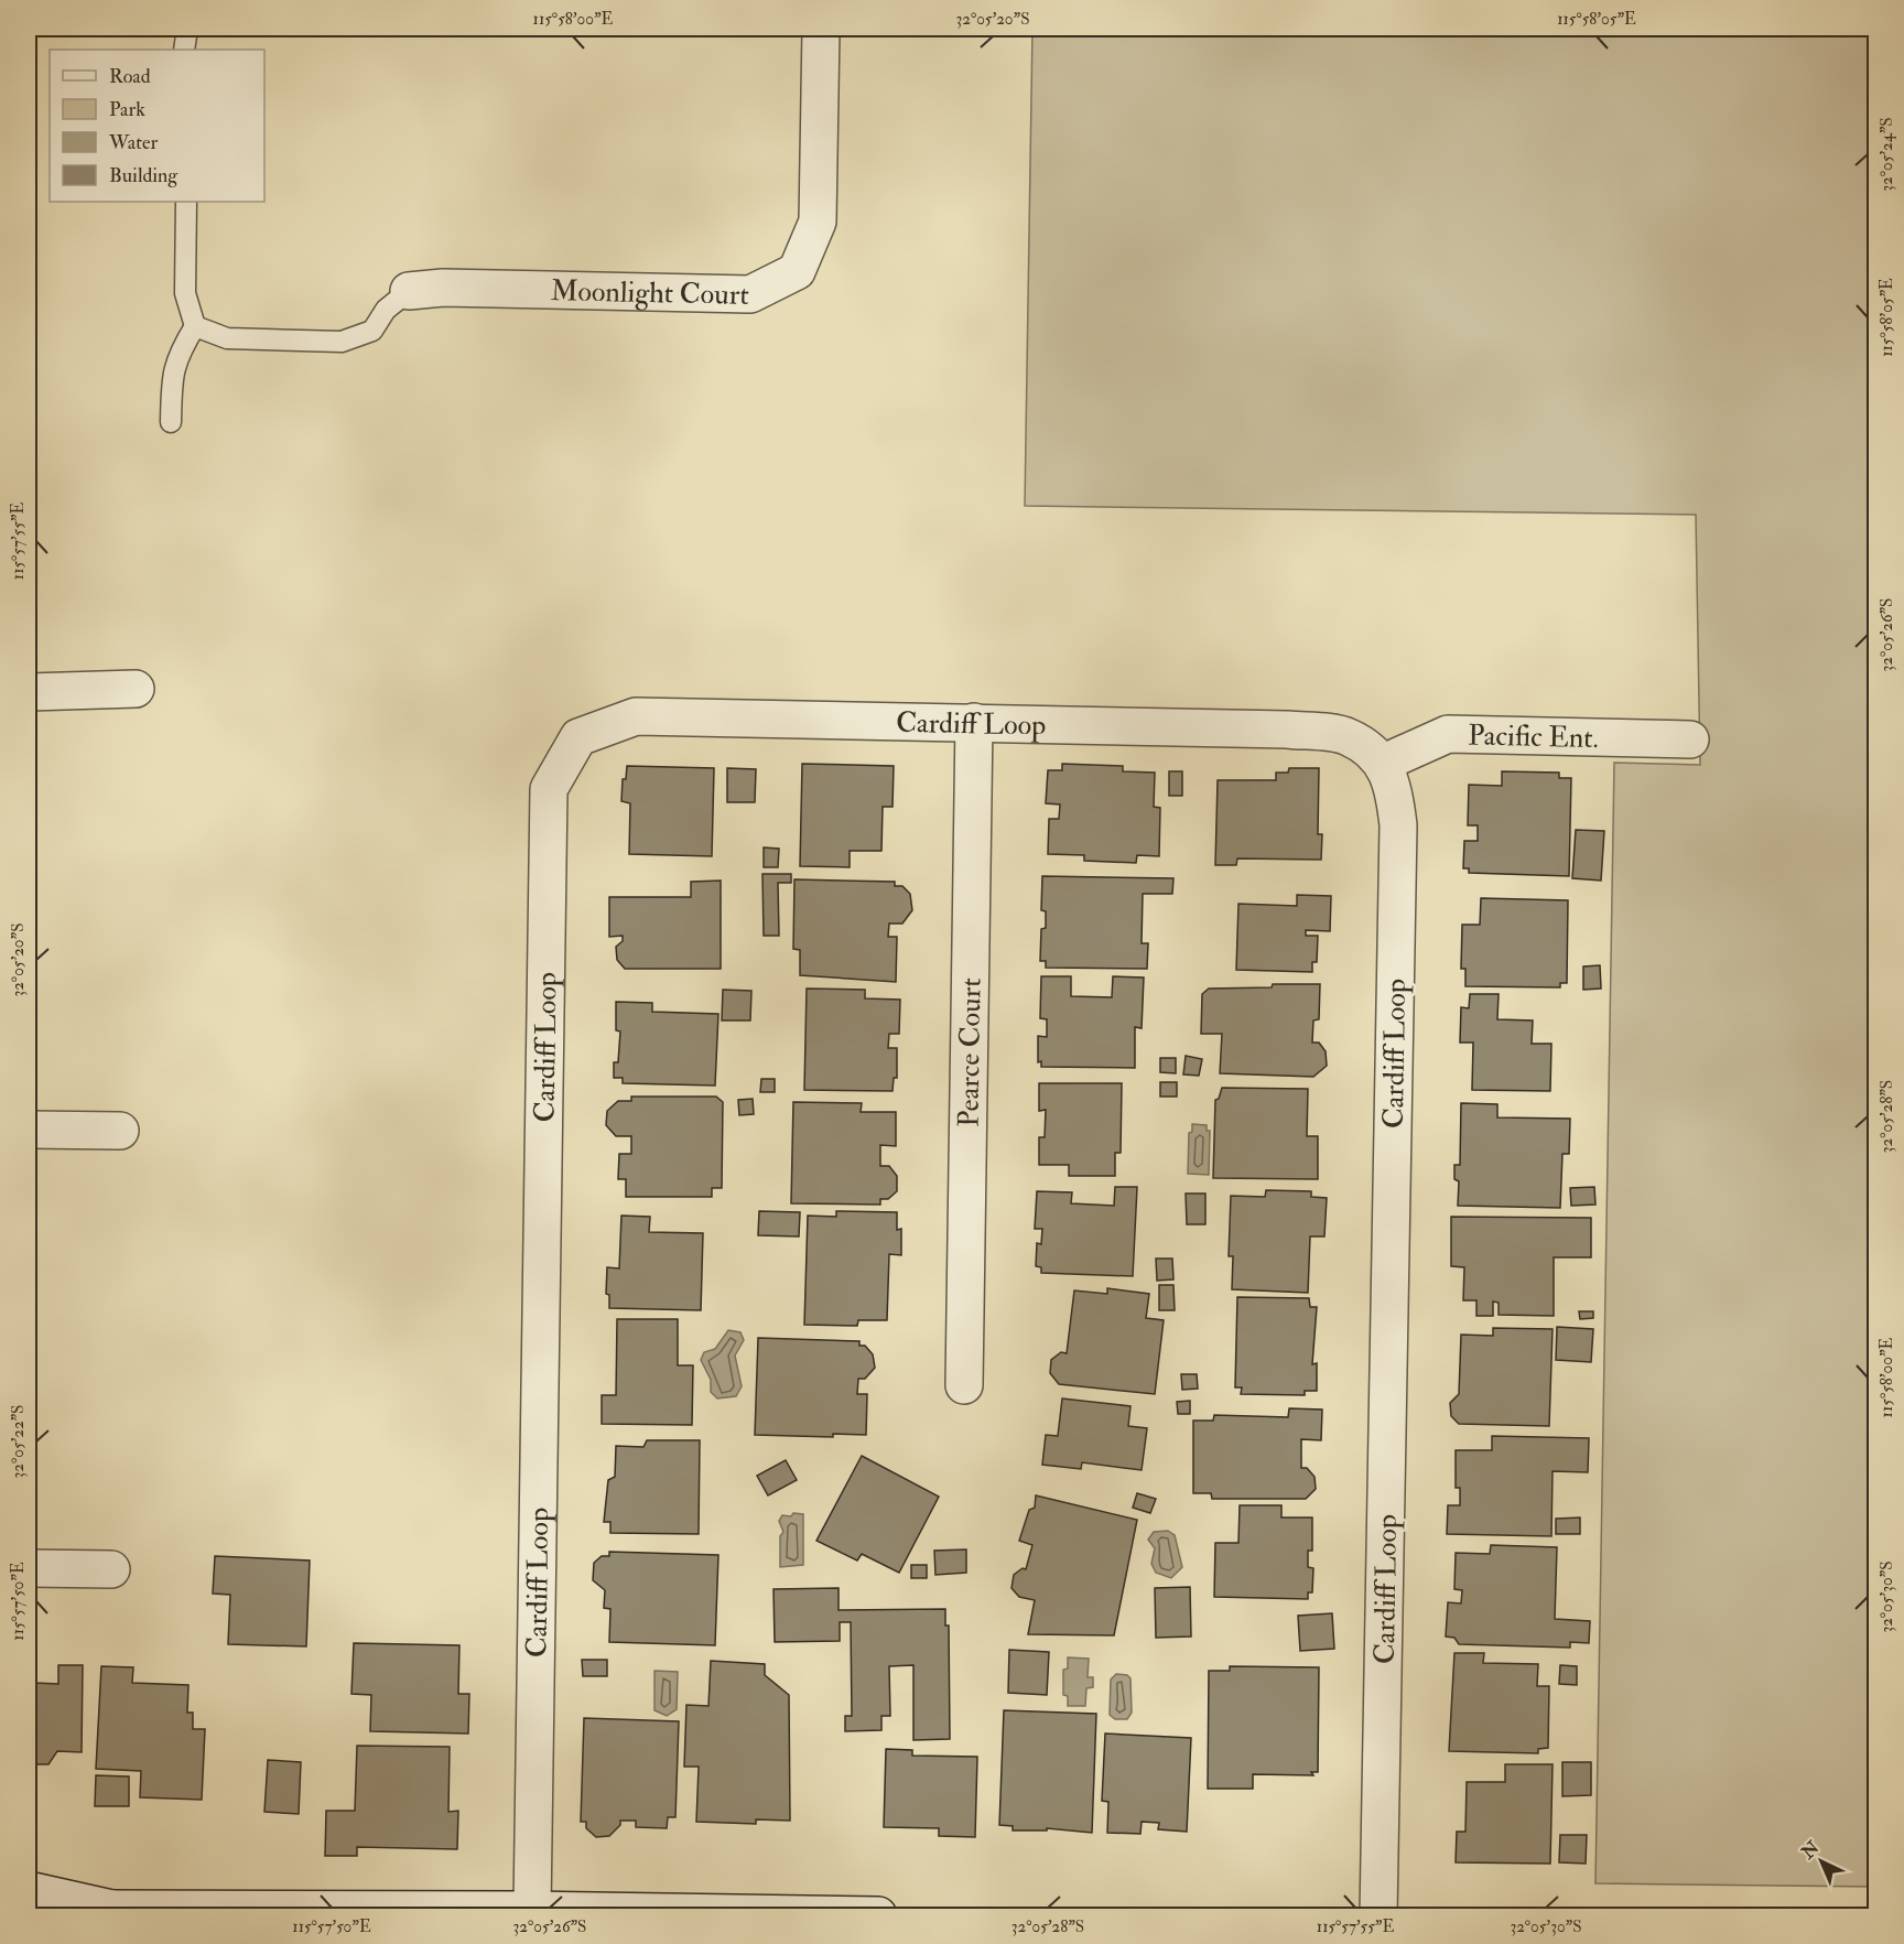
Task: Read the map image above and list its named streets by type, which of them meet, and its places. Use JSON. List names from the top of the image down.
{
  "streets": {
    "street": [
      "Moonlight Court",
      "Cardiff Loop",
      "Pacific Ent.",
      "Pearce Court"
    ]
  },
  "crossings": [
    ["Cardiff Loop", "Pacific Ent."],
    ["Cardiff Loop", "Pearce Court"]
  ],
  "legend": [
    "Road",
    "Park",
    "Water",
    "Building"
  ],
  "north": "top left",
  "coordinates": [
    "115°58'00\"E",
    "32°05'20\"S",
    "115°58'05\"E",
    "32°05'24\"S",
    "115°57'55\"E",
    "32°05'26\"S",
    "32°05'28\"S",
    "32°05'22\"S",
    "32°05'30\"S",
    "115°57'50\"E"
  ]
}
